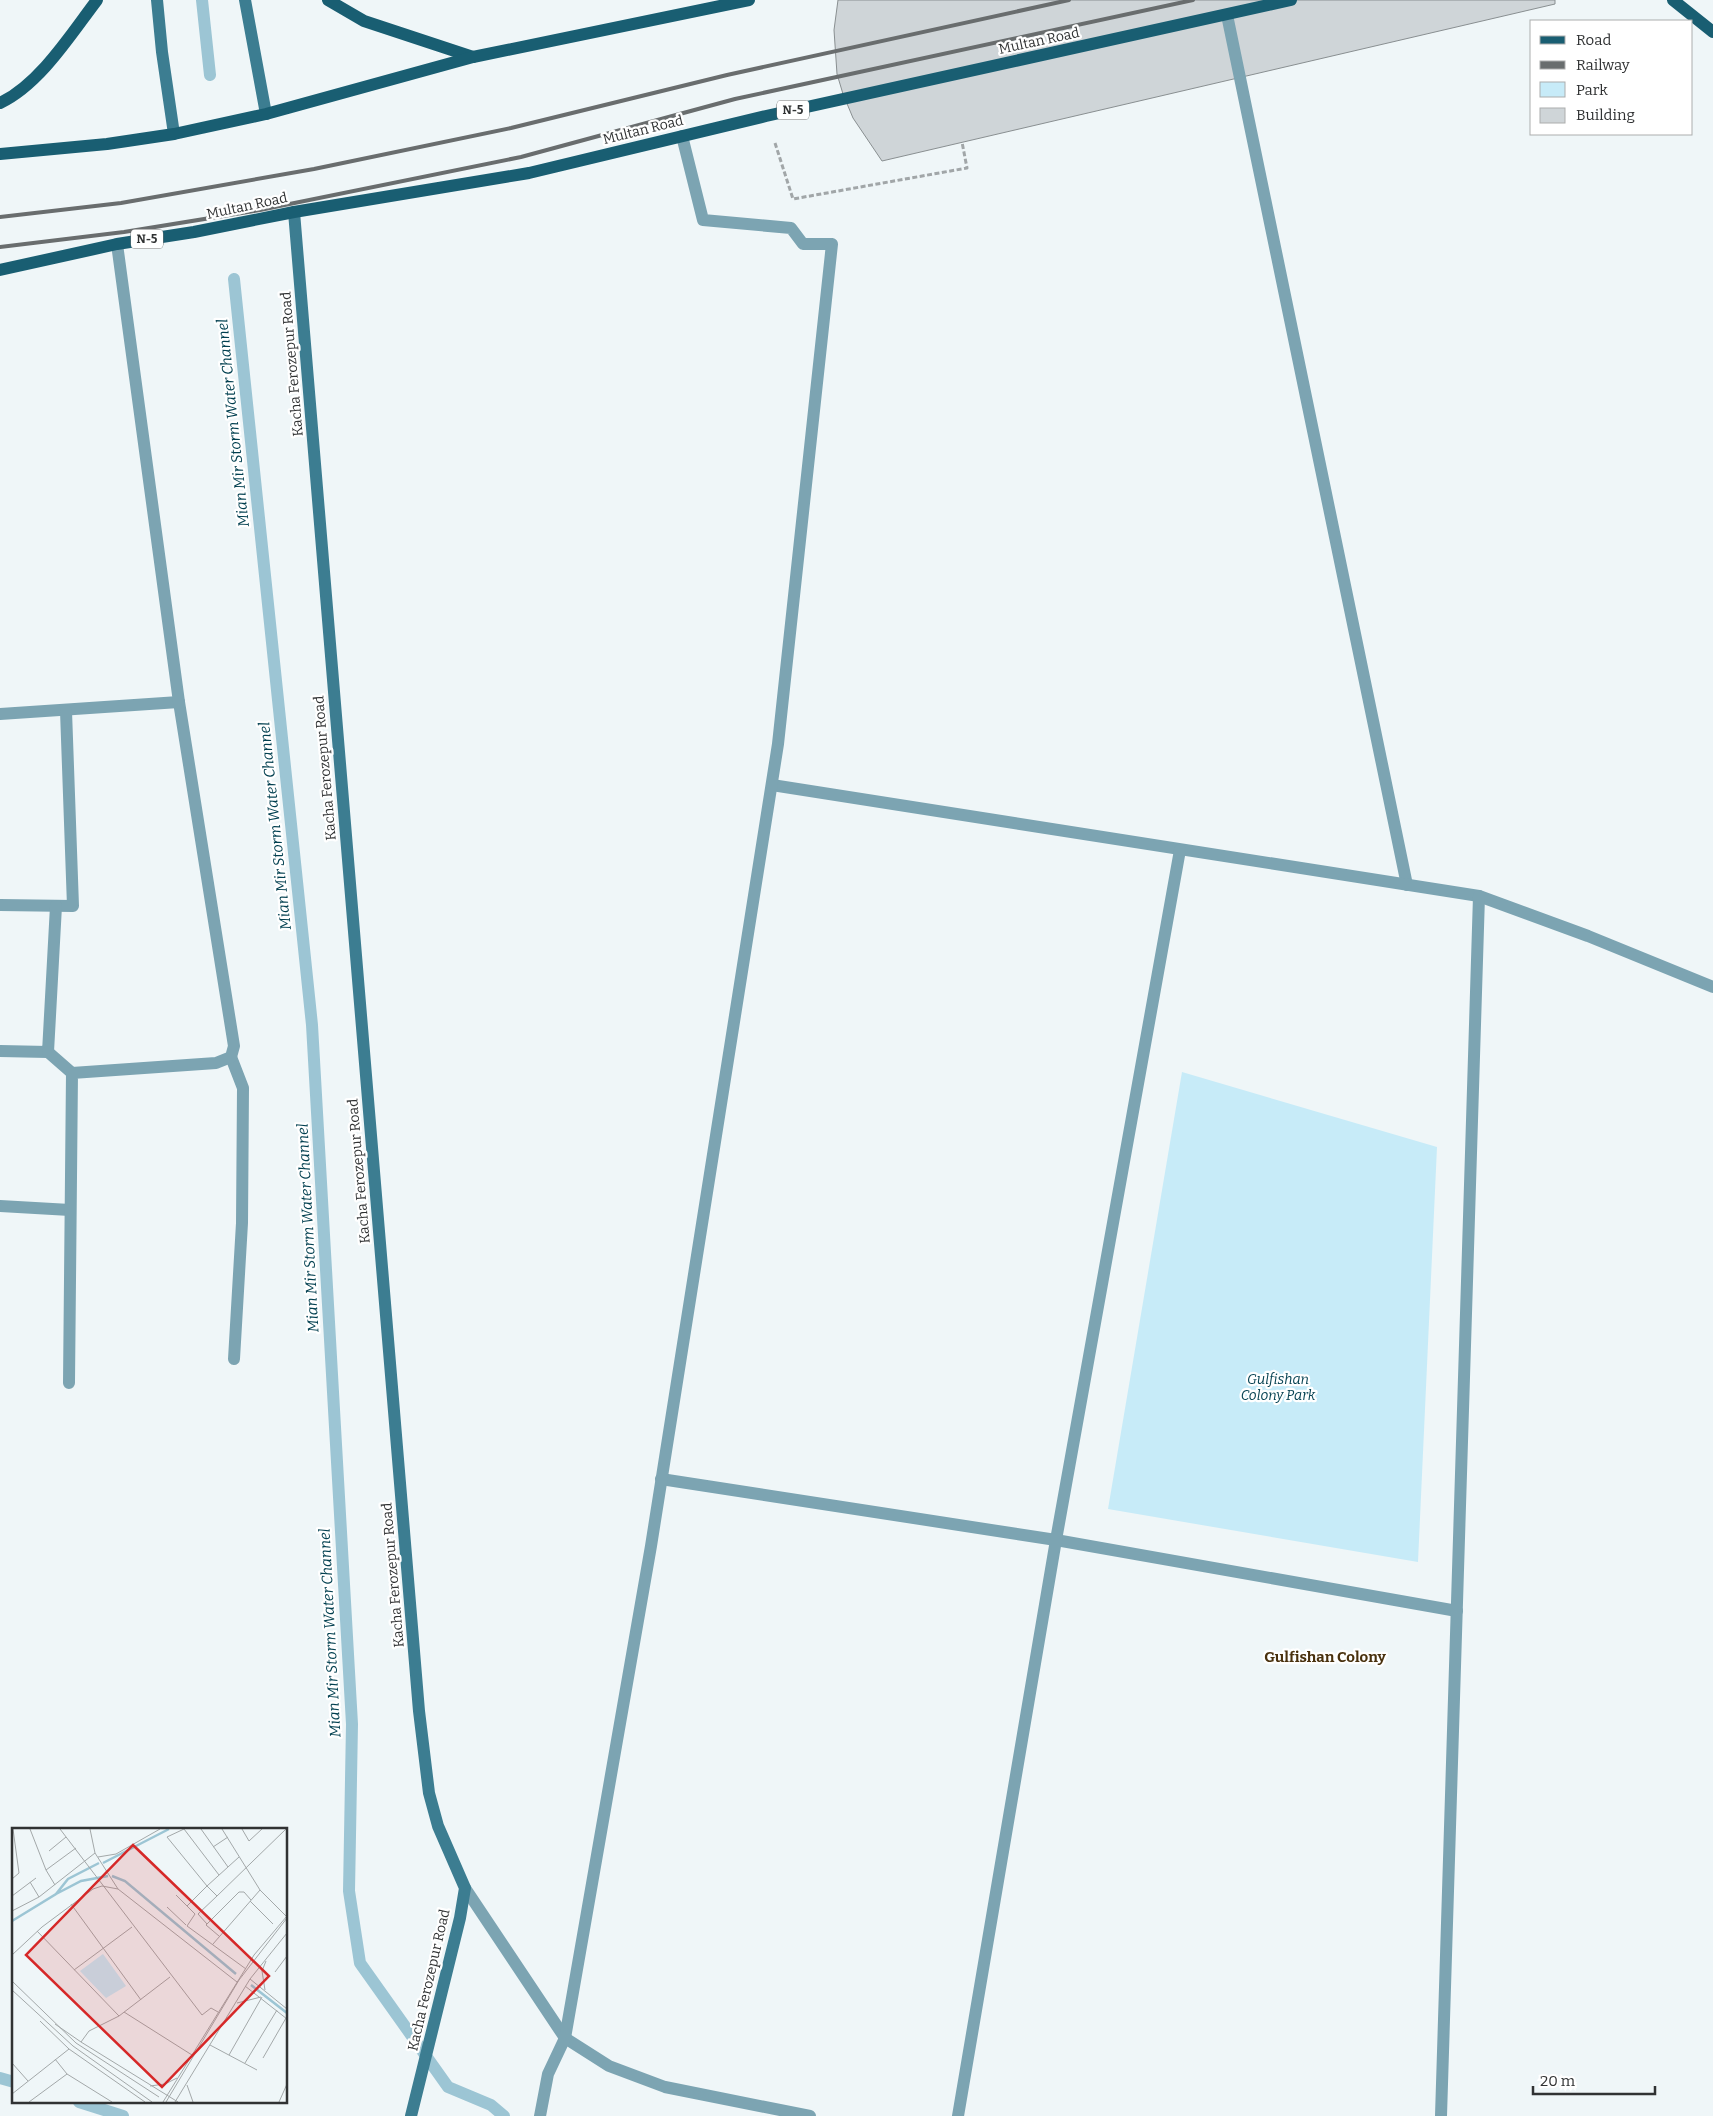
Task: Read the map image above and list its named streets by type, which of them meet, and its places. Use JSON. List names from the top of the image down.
{
  "streets": {
    "main road": ["Multan Road", "N-5", "Kacha Ferozepur Road"]
  },
  "crossings": [
    ["Multan Road", "Kacha Ferozepur Road"]
  ],
  "districts": ["Gulfishan Colony"],
  "water": ["Mian Mir Storm Water Channel"],
  "parks": ["Gulfishan Colony Park"],
  "legend": [
    "Road",
    "Railway",
    "Park",
    "Building"
  ],
  "scale_bar": "20 m"
}
